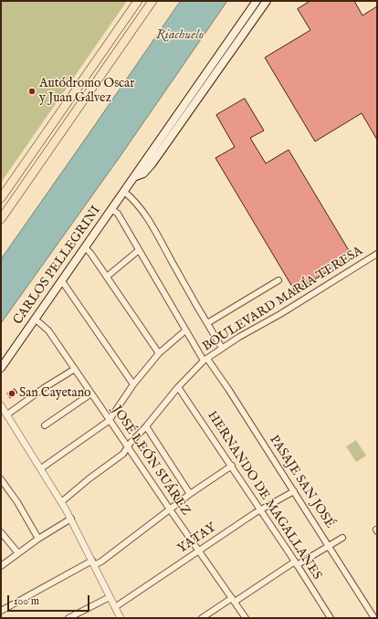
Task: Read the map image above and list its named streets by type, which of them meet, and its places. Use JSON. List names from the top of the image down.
{
  "streets": {
    "main road": ["CARLOS PELLEGRINI"],
    "street": [
      "BOULEVARD MARÍA TERESA",
      "JOSÉ LEÓN SUÁREZ",
      "PASAJE SAN JOSÉ",
      "HERNANDO DE MAGALLANES",
      "YATAY"
    ]
  },
  "crossings": [
    ["CARLOS PELLEGRINI", "JOSÉ LEÓN SUÁREZ"],
    ["CARLOS PELLEGRINI", "PASAJE SAN JOSÉ"],
    ["BOULEVARD MARÍA TERESA", "JOSÉ LEÓN SUÁREZ"],
    ["BOULEVARD MARÍA TERESA", "PASAJE SAN JOSÉ"],
    ["BOULEVARD MARÍA TERESA", "HERNANDO DE MAGALLANES"],
    ["JOSÉ LEÓN SUÁREZ", "YATAY"],
    ["PASAJE SAN JOSÉ", "YATAY"],
    ["HERNANDO DE MAGALLANES", "YATAY"]
  ],
  "water": ["Riachuelo"],
  "places": ["Autódromo Oscar y Juan Gálvez", "San Cayetano"],
  "scale_bar": "100 m"
}
